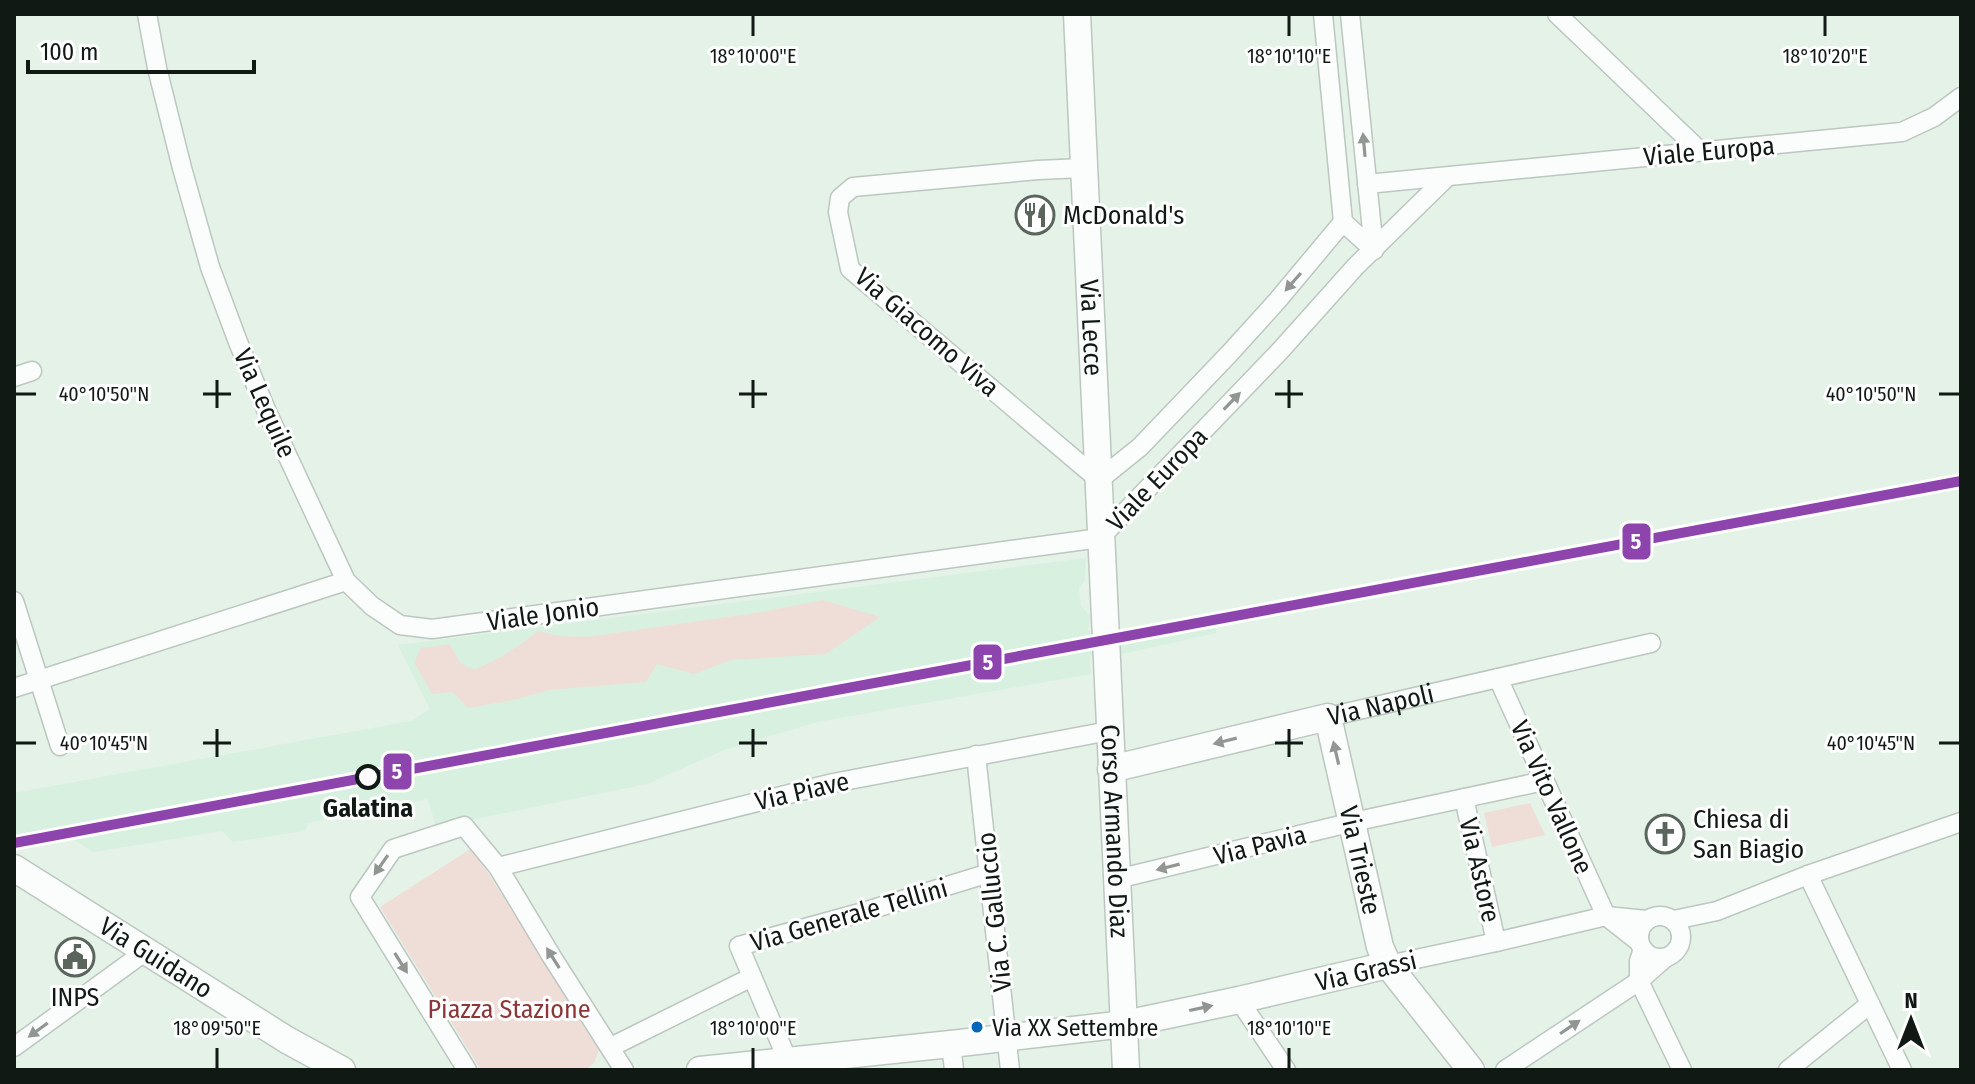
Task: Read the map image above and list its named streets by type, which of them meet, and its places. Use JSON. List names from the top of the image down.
{
  "streets": {
    "main road": [
      "Via Lecce",
      "Via Napoli",
      "Corso Armando Diaz",
      "Via Trieste",
      "Via Guidano",
      "Via Grassi"
    ],
    "street": [
      "Viale Europa",
      "Via Giacomo Viva",
      "Via Lequile",
      "Viale Jonio",
      "Via Piave",
      "Via Vito Vallone",
      "Via Pavia",
      "Via Astore",
      "Via C. Galluccio",
      "Via Generale Tellini"
    ]
  },
  "crossings": [
    ["Viale Europa", "Via Lecce"],
    ["Viale Europa", "Via Giacomo Viva"],
    ["Viale Europa", "Viale Jonio"],
    ["Via Lecce", "Via Giacomo Viva"],
    ["Via Lecce", "Viale Jonio"],
    ["Via Lecce", "Corso Armando Diaz"],
    ["Via Lequile", "Viale Jonio"],
    ["Via Napoli", "Via Vito Vallone"],
    ["Via Napoli", "Corso Armando Diaz"],
    ["Via Napoli", "Via Trieste"],
    ["Via Piave", "Corso Armando Diaz"],
    ["Via Piave", "Via C. Galluccio"],
    ["Via Vito Vallone", "Via Pavia"],
    ["Via Vito Vallone", "Via Grassi"],
    ["Corso Armando Diaz", "Via Pavia"],
    ["Corso Armando Diaz", "Via Grassi"],
    ["Via Pavia", "Via Trieste"],
    ["Via Pavia", "Via Astore"],
    ["Via Trieste", "Via Grassi"],
    ["Via Astore", "Via Grassi"],
    ["Via C. Galluccio", "Via Generale Tellini"],
    ["Via C. Galluccio", "Via Grassi"]
  ],
  "one_way": ["Via Napoli", "Via Pavia"],
  "parks": ["Piazza Stazione"],
  "places": {
    "restaurant": ["McDonald's"],
    "other": ["Galatina", "Via XX Settembre"],
    "church": ["Chiesa di San Biagio"],
    "public building": ["INPS"]
  },
  "lines": ["transit line 5"],
  "scale_bar": "100 m",
  "north": "top",
  "coordinates": [
    "18°10'00\"E",
    "18°10'10\"E",
    "18°10'20\"E",
    "40°10'50\"N",
    "40°10'45\"N",
    "18°09'50\"E"
  ]
}
